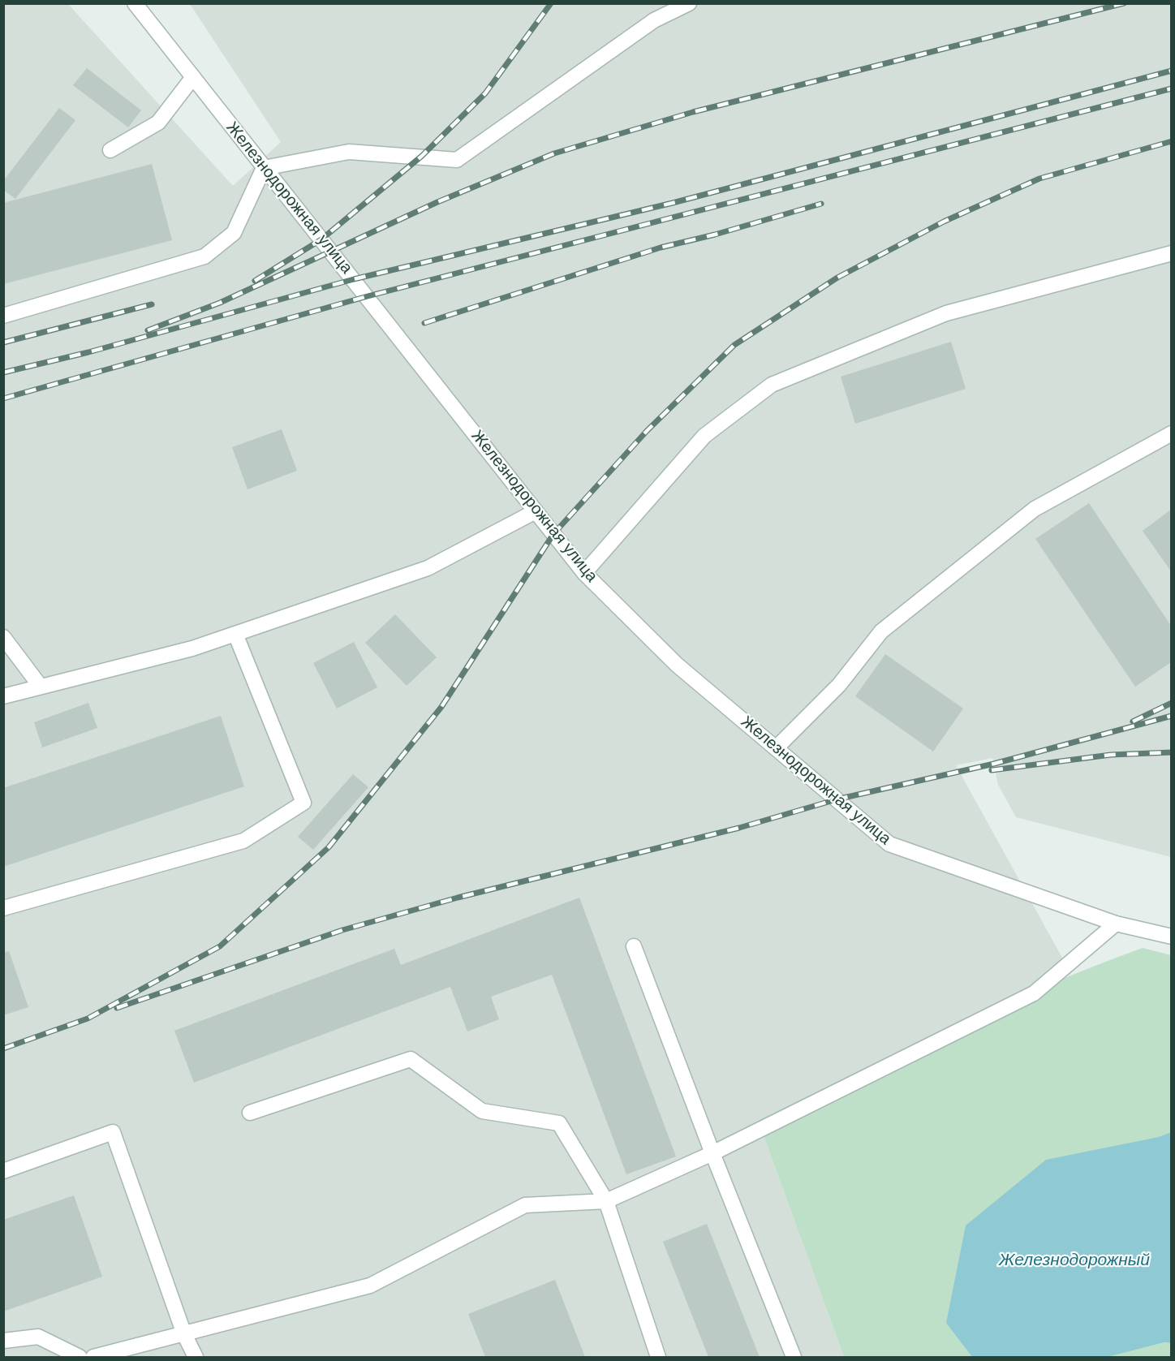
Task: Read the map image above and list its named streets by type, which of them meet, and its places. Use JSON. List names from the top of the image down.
{
  "streets": {
    "street": ["Железнодорожная улица"]
  },
  "water": ["Железнодорожный"]
}
